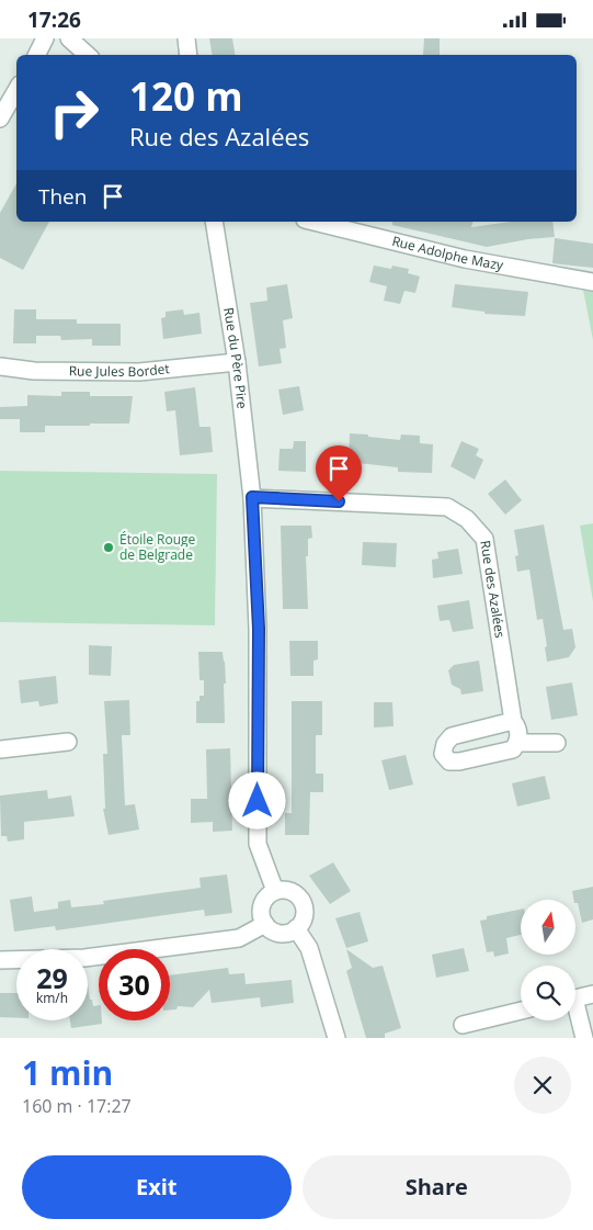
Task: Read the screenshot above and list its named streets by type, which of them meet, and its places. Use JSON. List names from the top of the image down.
{
  "streets": {
    "street": [
      "Rue Adolphe Mazy",
      "Rue du Père Pire",
      "Rue Jules Bordet",
      "Rue des Azalées"
    ]
  },
  "crossings": [
    ["Rue du Père Pire", "Rue Jules Bordet"],
    ["Rue du Père Pire", "Rue des Azalées"]
  ],
  "places": ["Étoile Rouge de Belgrade"],
  "north": "top",
  "page": {
    "status": "17:26",
    "turn": ["120 m", "Rue des Azalées"],
    "then": "Then",
    "speed": "29 km/h",
    "limit": "30",
    "heading": ["1 min", "160 m · 17:27"],
    "buttons": ["Exit", "Share"]
  }
}
